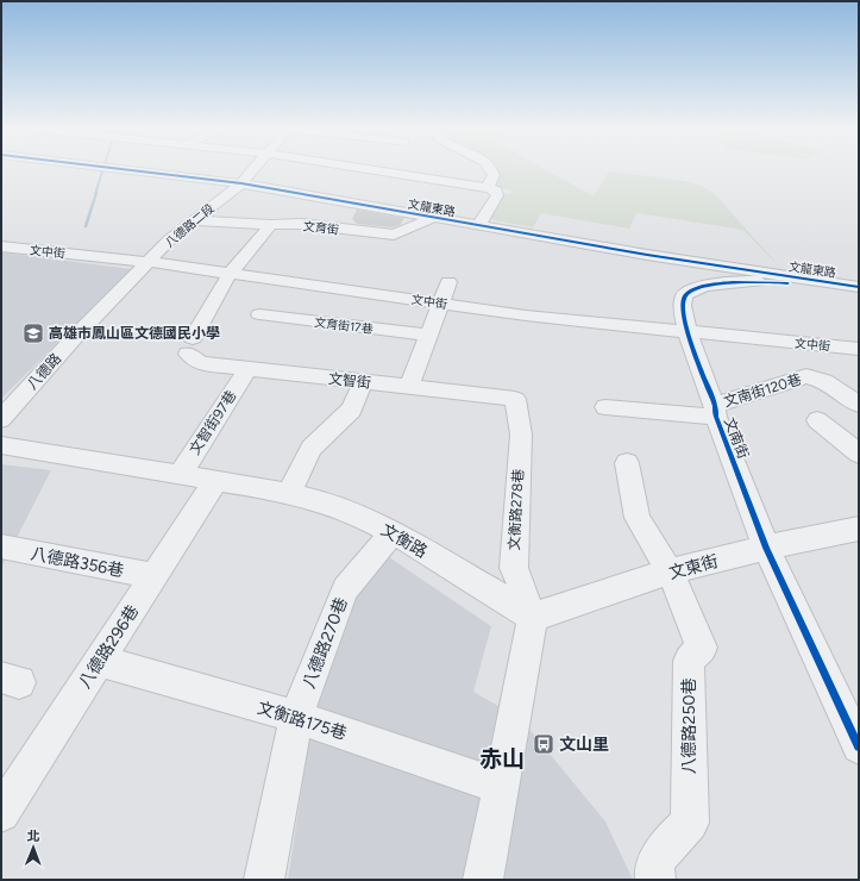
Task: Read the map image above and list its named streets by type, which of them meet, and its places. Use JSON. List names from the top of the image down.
{
  "streets": {
    "street": [
      "文龍東路",
      "八德路二段",
      "文育街",
      "文中街",
      "文育街17巷",
      "八德路",
      "文智街",
      "文南街120巷",
      "文智街97巷",
      "文南街",
      "文衡路278巷",
      "文衡路",
      "八德路356巷",
      "文東街",
      "八德路270巷",
      "八德路296巷",
      "文衡路175巷",
      "八德路250巷"
    ]
  },
  "crossings": [
    ["文龍東路", "八德路二段"],
    ["文龍東路", "文育街"],
    ["文龍東路", "文南街"],
    ["八德路二段", "文育街"],
    ["八德路二段", "文中街"],
    ["八德路二段", "八德路"],
    ["文中街", "八德路"],
    ["文中街", "文智街"],
    ["文中街", "文南街"],
    ["文智街", "文智街97巷"],
    ["文智街", "文衡路278巷"],
    ["文南街120巷", "文南街"],
    ["文智街97巷", "文衡路"],
    ["文南街", "文東街"],
    ["文衡路278巷", "文衡路"],
    ["文衡路278巷", "文東街"],
    ["文衡路", "文東街"],
    ["文衡路", "八德路270巷"],
    ["文衡路", "八德路296巷"],
    ["八德路356巷", "八德路296巷"],
    ["文東街", "八德路250巷"],
    ["八德路270巷", "文衡路175巷"],
    ["八德路296巷", "文衡路175巷"]
  ],
  "districts": ["赤山"],
  "places": {
    "school or university": ["高雄市鳳山區文德國民小學"],
    "bus stop": ["文山里"]
  },
  "north": "top"
}
